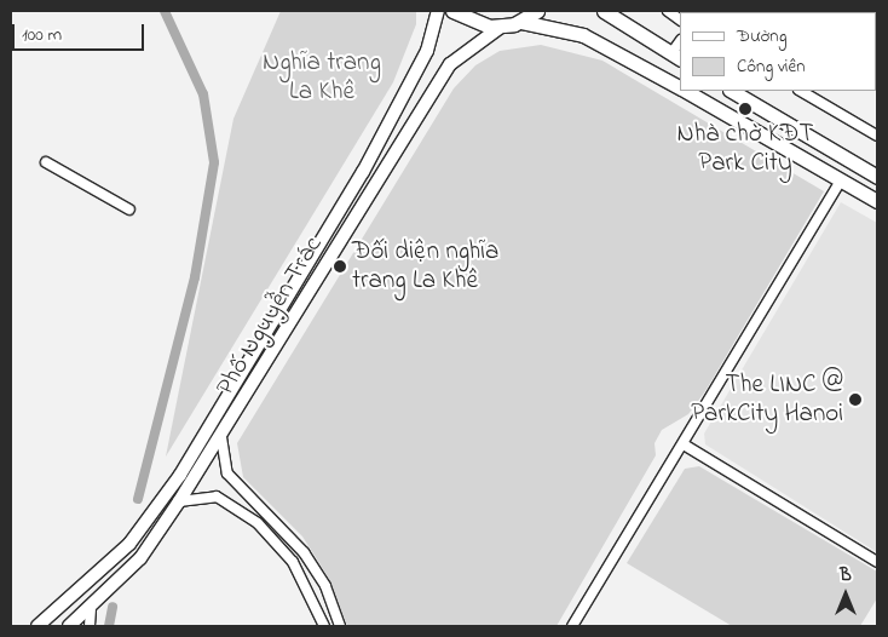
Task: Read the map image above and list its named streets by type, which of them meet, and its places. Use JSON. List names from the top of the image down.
{
  "streets": {
    "main road": ["Phố Nguyễn Trác"]
  },
  "parks": ["Nghĩa trang La Khê"],
  "places": ["Nhà chờ KĐT Park City", "Đối diện nghĩa trang La Khê", "The LINC @ ParkCity Hanoi"],
  "legend": ["Đường", "Công viên"],
  "scale_bar": "100 m",
  "north": "top"
}
